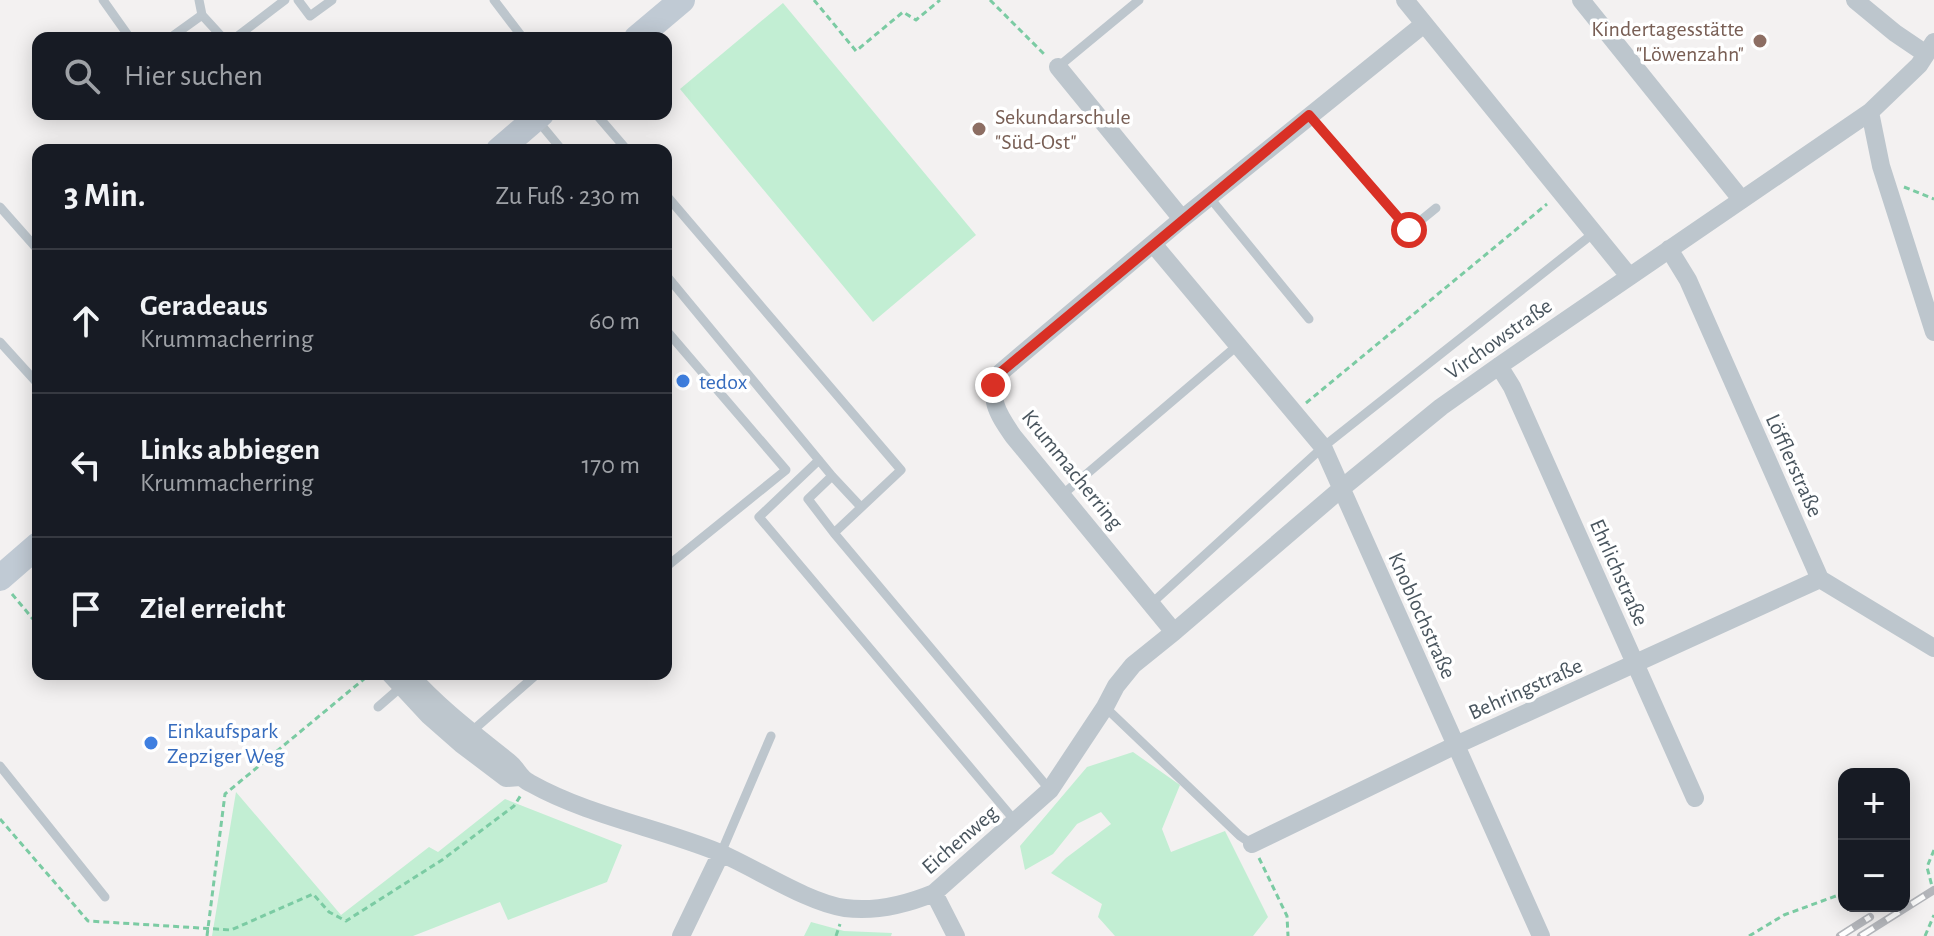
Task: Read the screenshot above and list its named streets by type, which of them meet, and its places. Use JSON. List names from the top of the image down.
{
  "streets": {
    "street": [
      "Virchowstraße",
      "Löfflerstraße",
      "Krummacherring",
      "Ehrlichstraße",
      "Knoblochstraße",
      "Behringstraße",
      "Eichenweg"
    ]
  },
  "crossings": [
    ["Virchowstraße", "Löfflerstraße"],
    ["Virchowstraße", "Krummacherring"],
    ["Virchowstraße", "Ehrlichstraße"],
    ["Virchowstraße", "Knoblochstraße"],
    ["Virchowstraße", "Eichenweg"],
    ["Löfflerstraße", "Behringstraße"],
    ["Krummacherring", "Eichenweg"],
    ["Ehrlichstraße", "Behringstraße"],
    ["Knoblochstraße", "Behringstraße"]
  ],
  "places": [
    "Kindertagesstätte \"Löwenzahn\"",
    "Sekundarschule \"Süd-Ost\"",
    "tedox",
    "Einkaufspark Zepziger Weg"
  ],
  "page": {
    "search": "Hier suchen",
    "heading": ["3 Min.", "Zu Fuß · 230 m"],
    "list": [
      ["Geradeaus", "Krummacherring", "60 m"],
      ["Links abbiegen", "Krummacherring", "170 m"],
      "Ziel erreicht"
    ],
    "map_buttons": ["+", "−"]
  }
}
